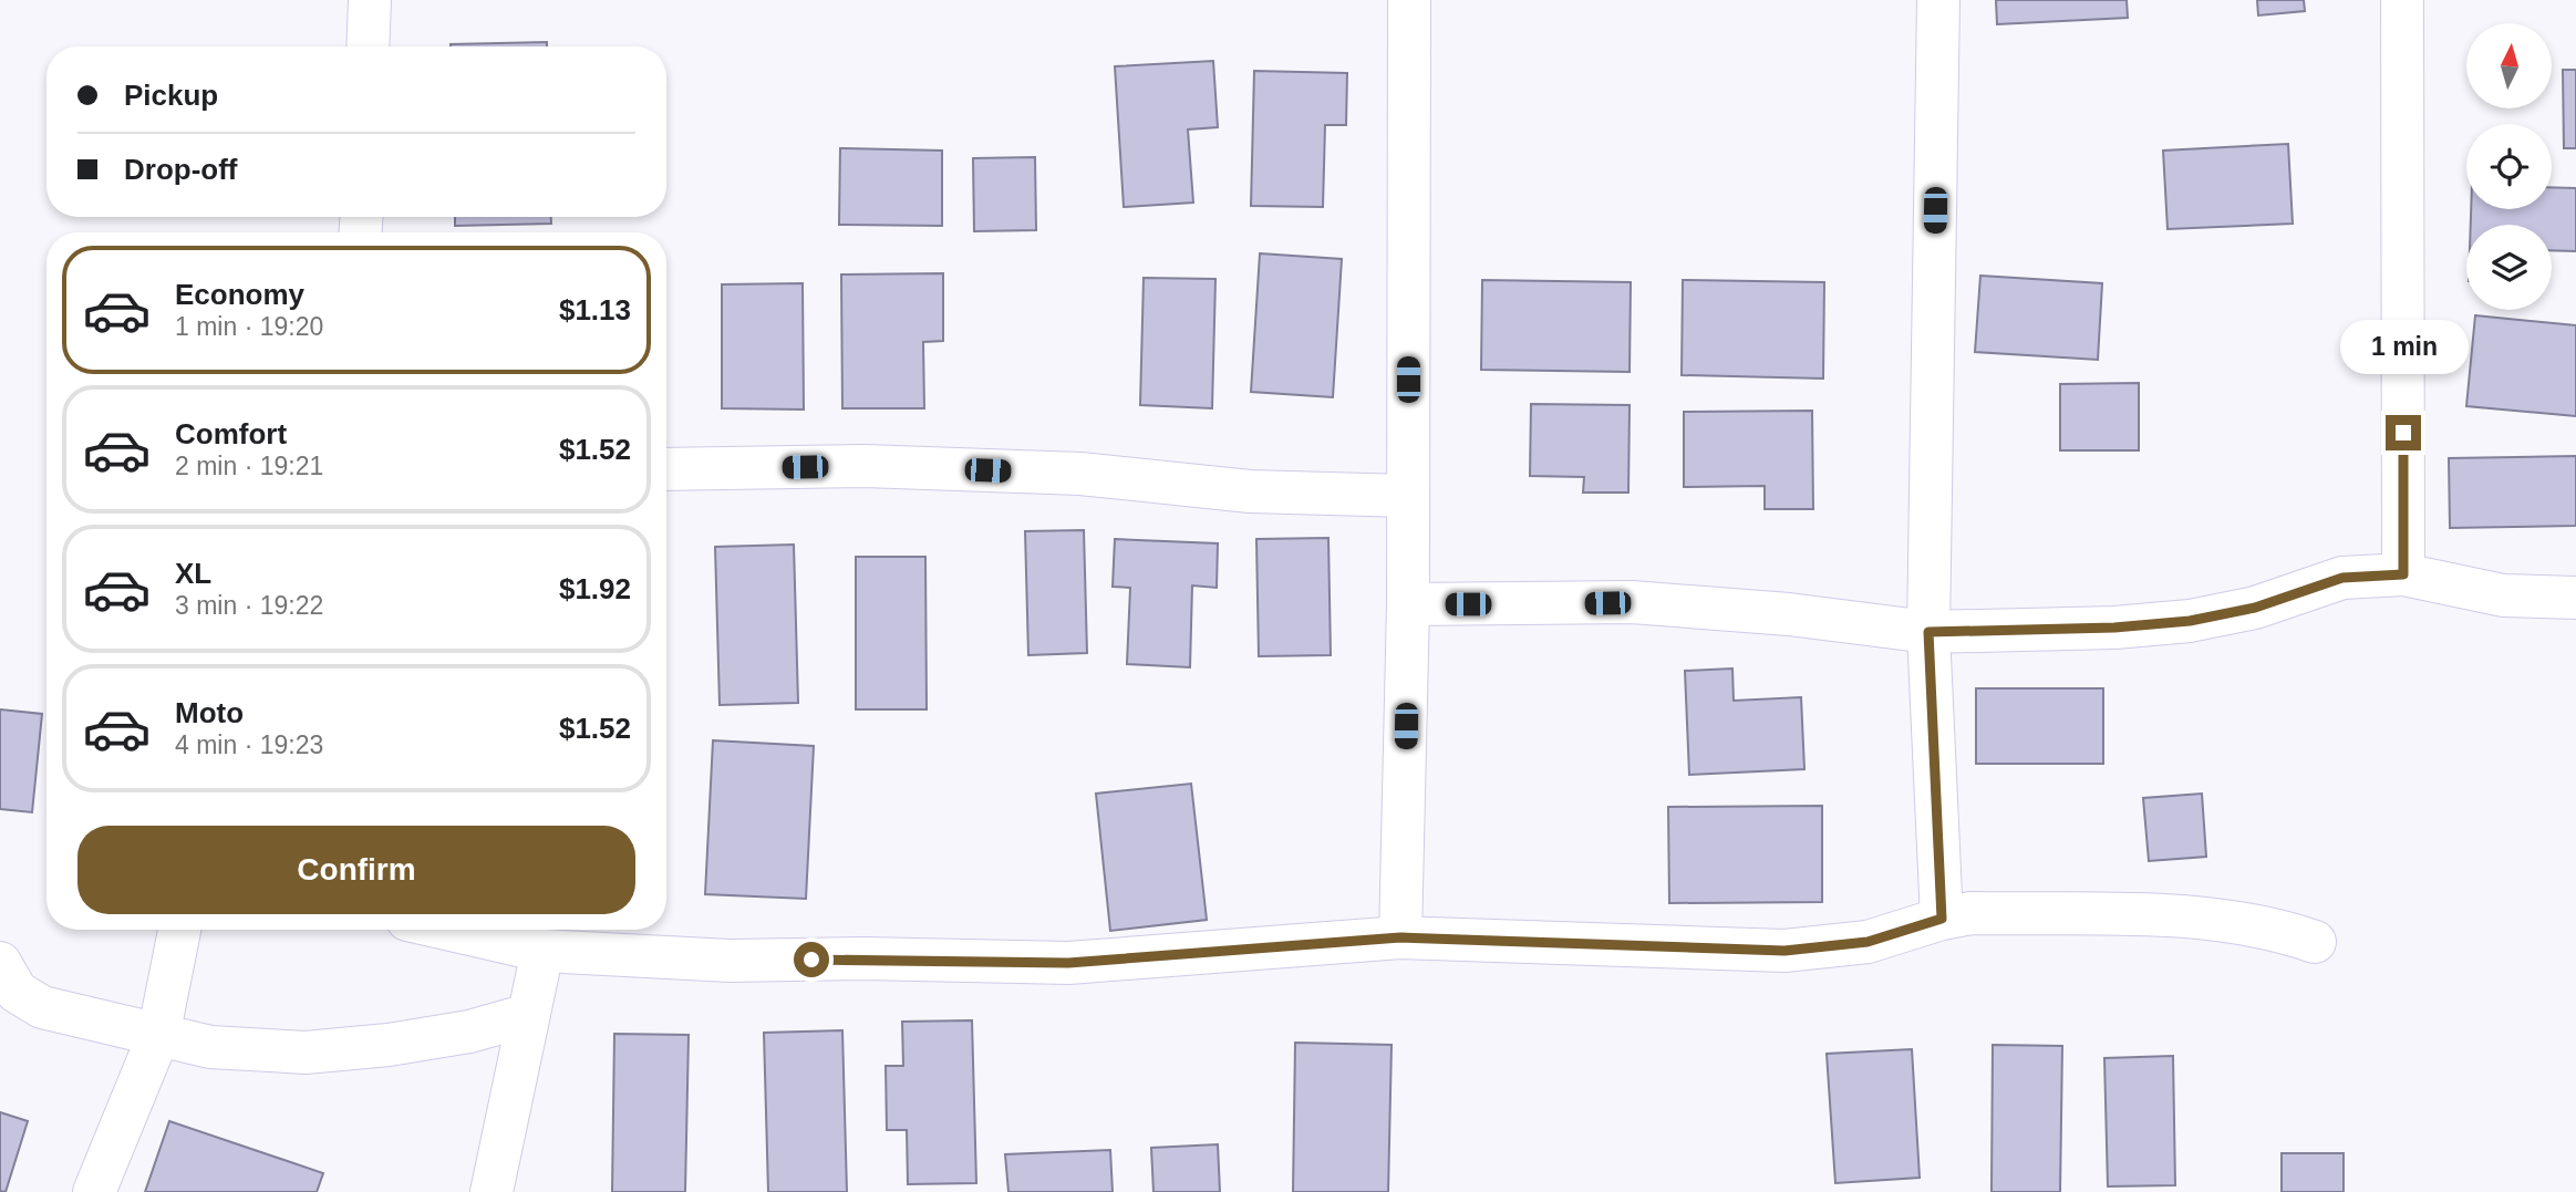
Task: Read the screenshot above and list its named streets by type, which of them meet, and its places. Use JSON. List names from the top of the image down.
{
  "north": "top",
  "page": {
    "banner": ["Pickup", "Drop-off"],
    "list": [
      {
        "name": "Economy",
        "note": "1 min · 19:20",
        "value": "$1.13"
      },
      {
        "name": "Comfort",
        "note": "2 min · 19:21",
        "value": "$1.52"
      },
      {
        "name": "XL",
        "note": "3 min · 19:22",
        "value": "$1.92"
      },
      {
        "name": "Moto",
        "note": "4 min · 19:23",
        "value": "$1.52"
      }
    ],
    "bubble": "1 min",
    "buttons": "Confirm"
  }
}
